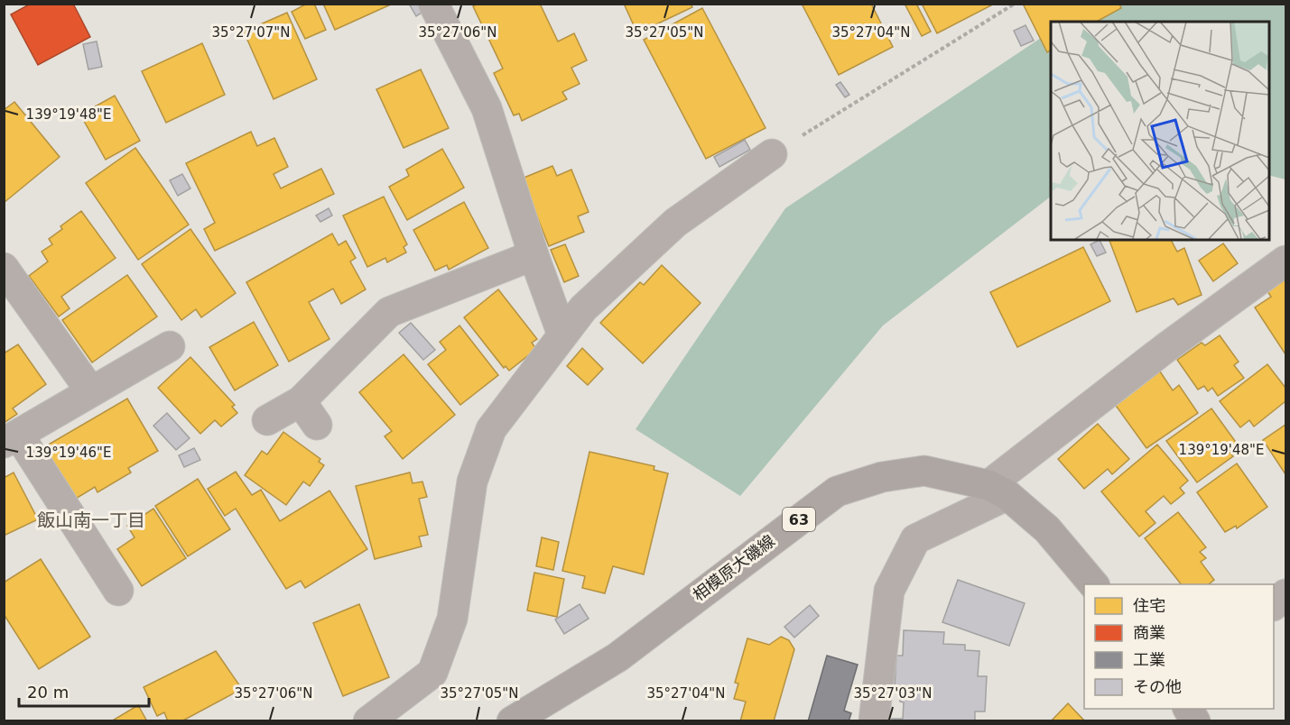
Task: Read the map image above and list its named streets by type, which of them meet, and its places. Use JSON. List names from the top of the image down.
{
  "streets": {
    "main road": ["63", "相模原大磯線"]
  },
  "districts": ["飯山南一丁目"],
  "legend": [
    "住宅",
    "商業",
    "工業",
    "その他"
  ],
  "scale_bar": "20 m",
  "coordinates": [
    "35°27'07\"N",
    "35°27'06\"N",
    "35°27'05\"N",
    "35°27'04\"N",
    "139°19'48\"E",
    "139°19'46\"E",
    "35°27'03\"N"
  ]
}
